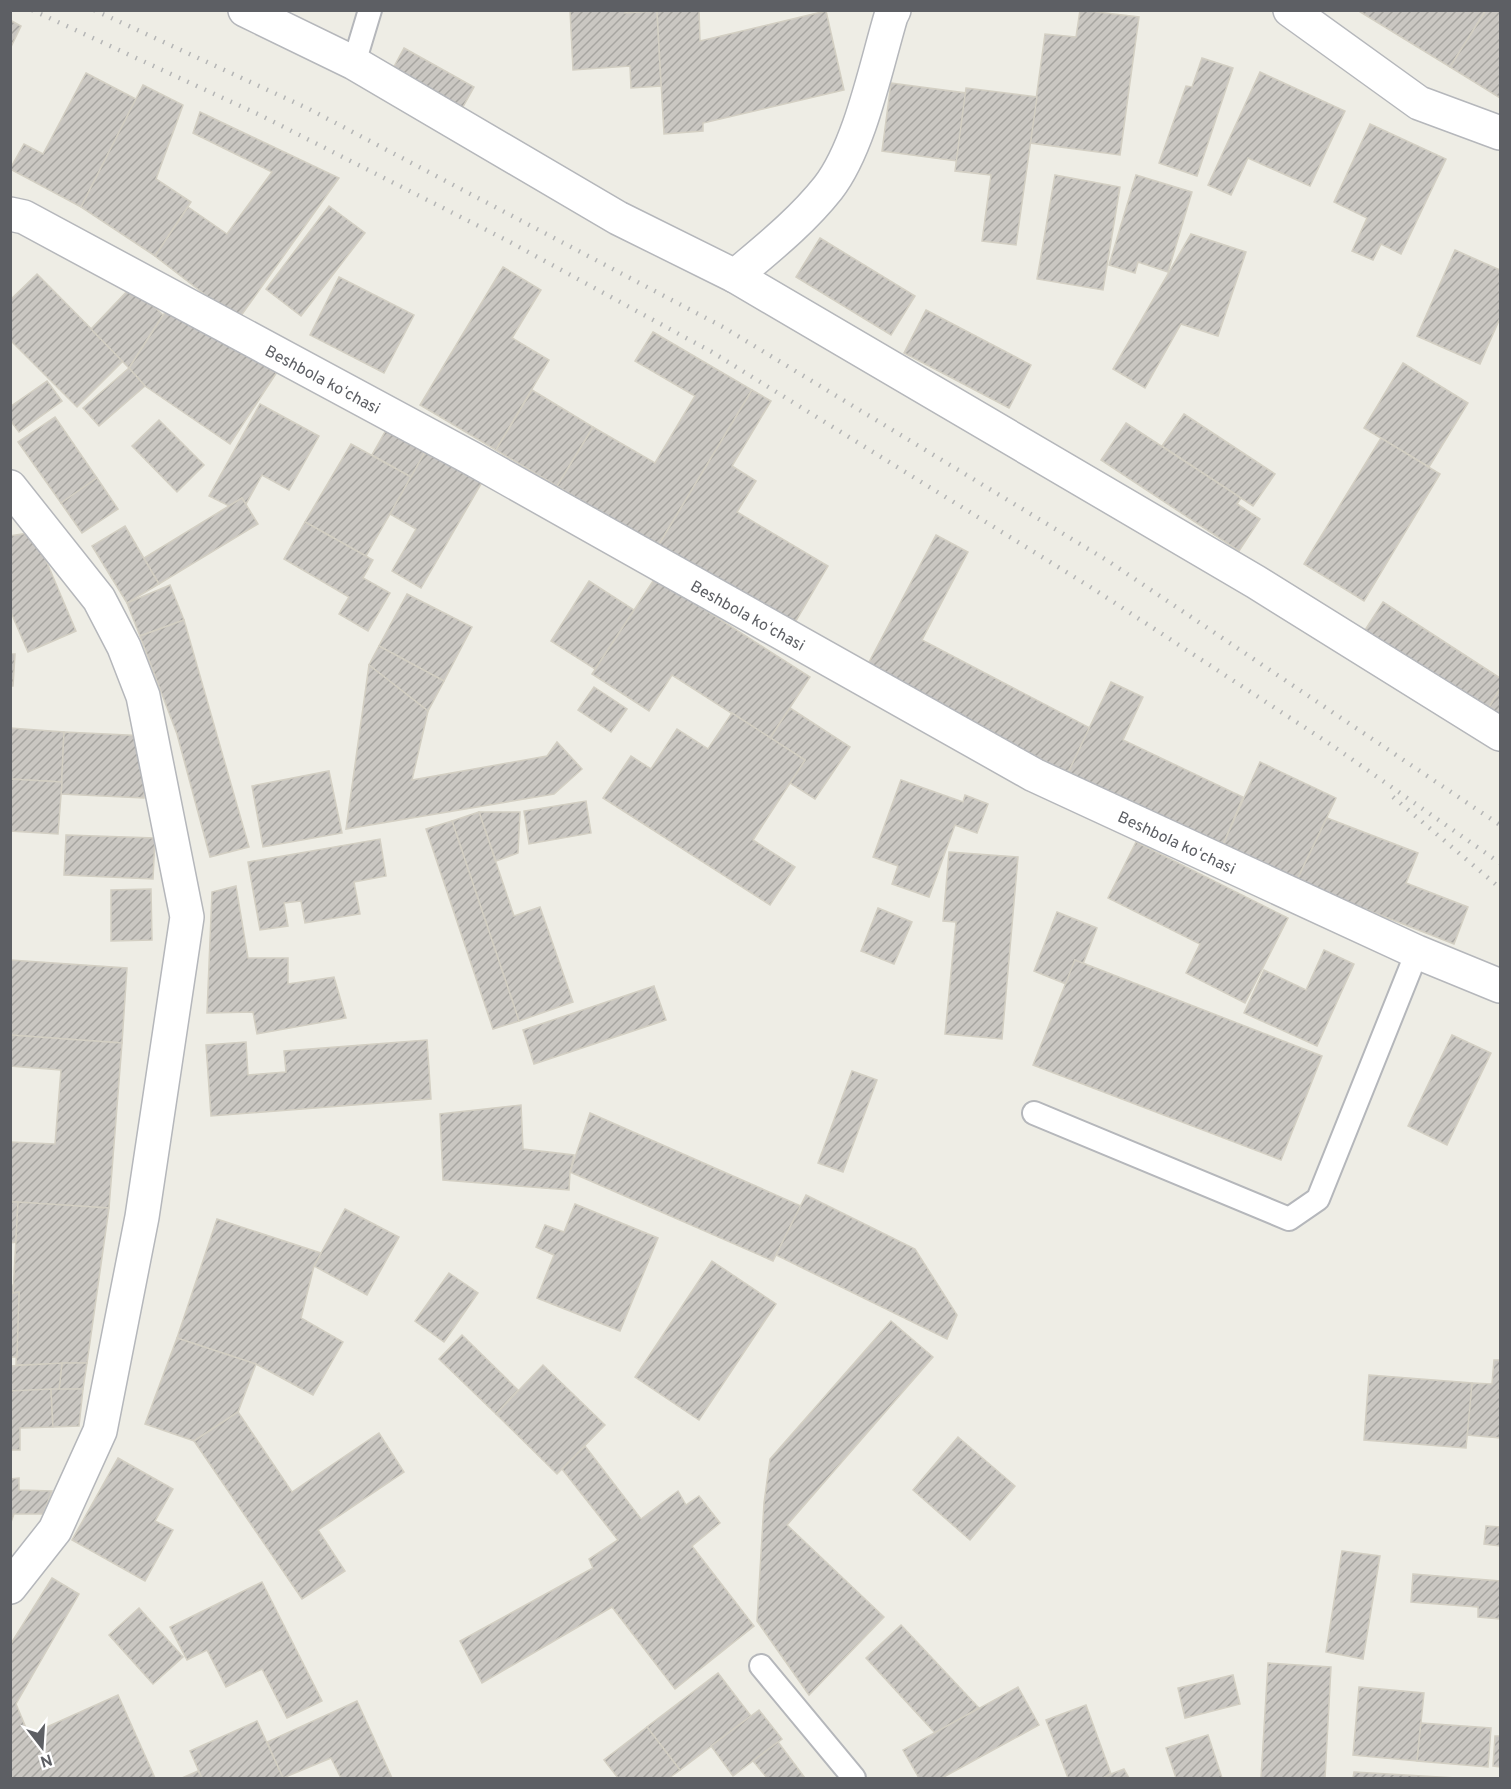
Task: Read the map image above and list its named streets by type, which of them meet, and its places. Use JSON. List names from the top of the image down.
{
  "streets": {
    "street": ["Beshbola koʻchasi"]
  },
  "north": "bottom"
}
